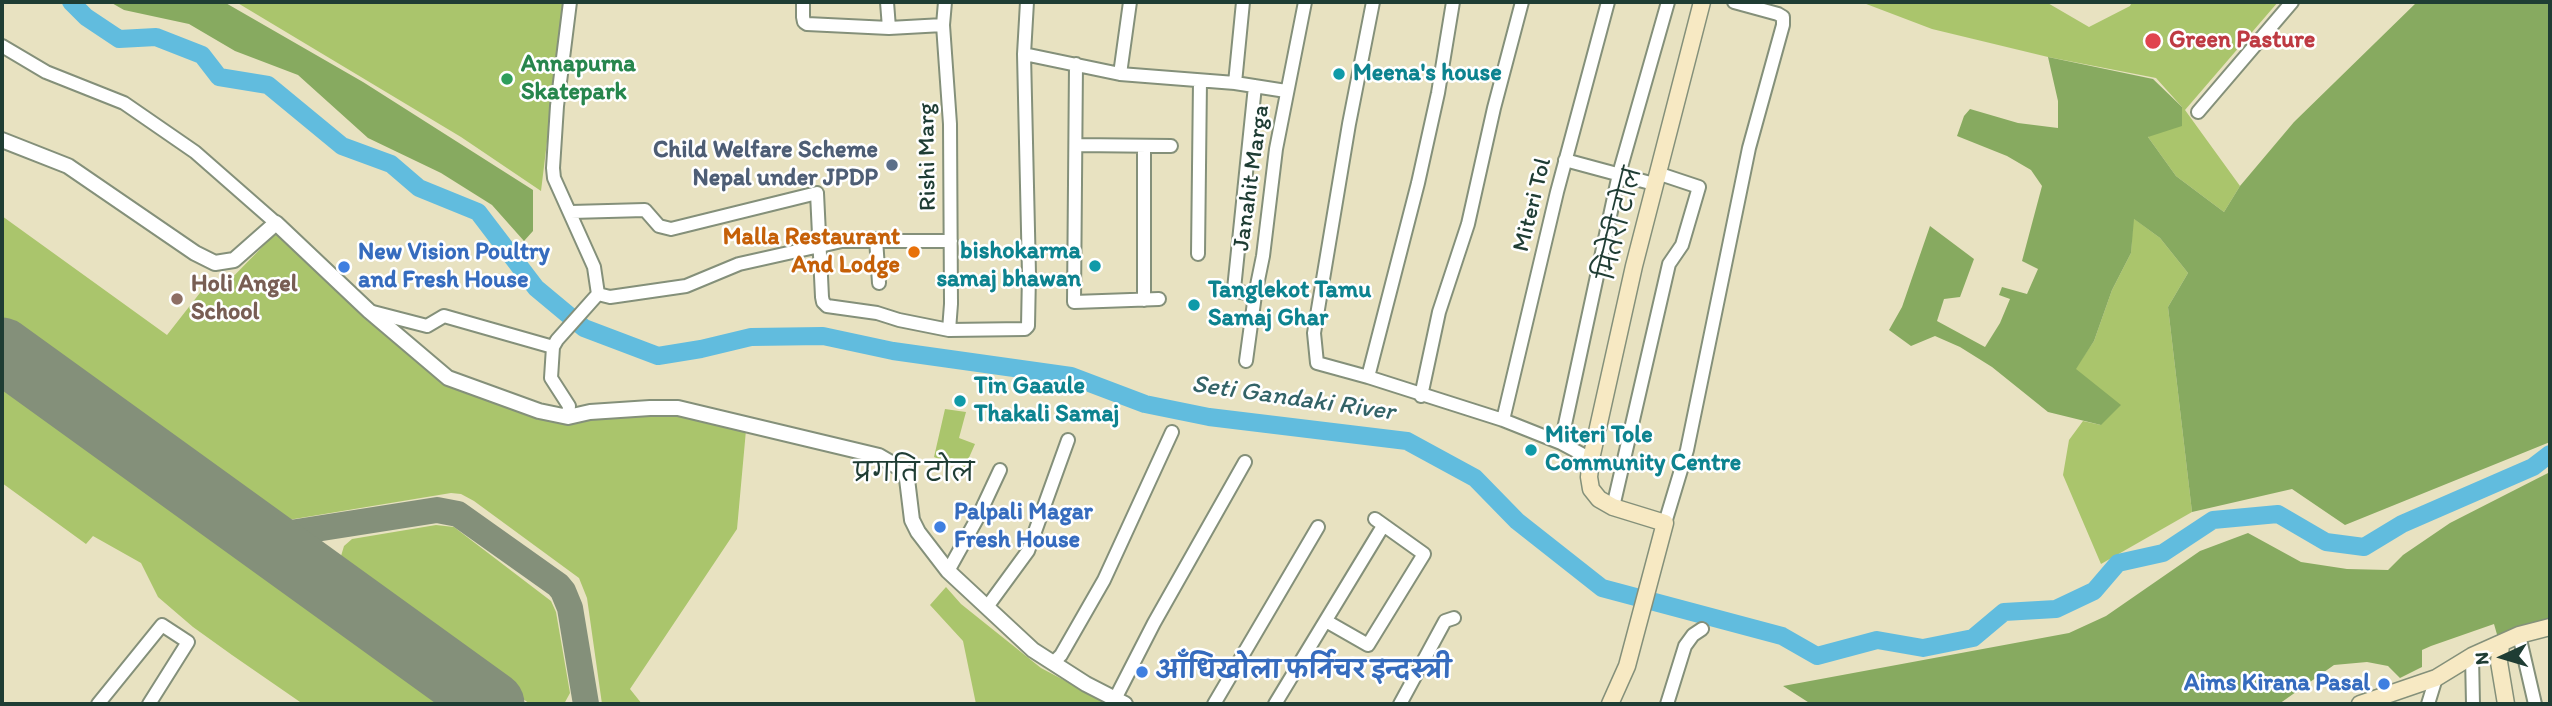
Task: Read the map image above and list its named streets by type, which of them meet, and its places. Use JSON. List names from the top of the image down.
{
  "streets": {
    "main road": ["मितेरी टोल"],
    "street": ["Rishi Marg", "Janahit Marga", "Miteri Tol"]
  },
  "districts": ["प्रगति टोल"],
  "water": ["Seti Gandaki River"],
  "places": [
    "Green Pasture",
    "Meena's house",
    "Annapurna Skatepark",
    "Child Welfare Scheme Nepal under JPDP",
    "Malla Restaurant And Lodge",
    "bishokarma samaj bhawan",
    "New Vision Poultry and Fresh House",
    "Holi Angel School",
    "Tanglekot Tamu Samaj Ghar",
    "Tin Gaaule Thakali Samaj",
    "Miteri Tole Community Centre",
    "Palpali Magar Fresh House",
    "आँधिखोला फर्निचर इन्दस्त्री",
    "Aims Kirana Pasal"
  ],
  "north": "left"
}
